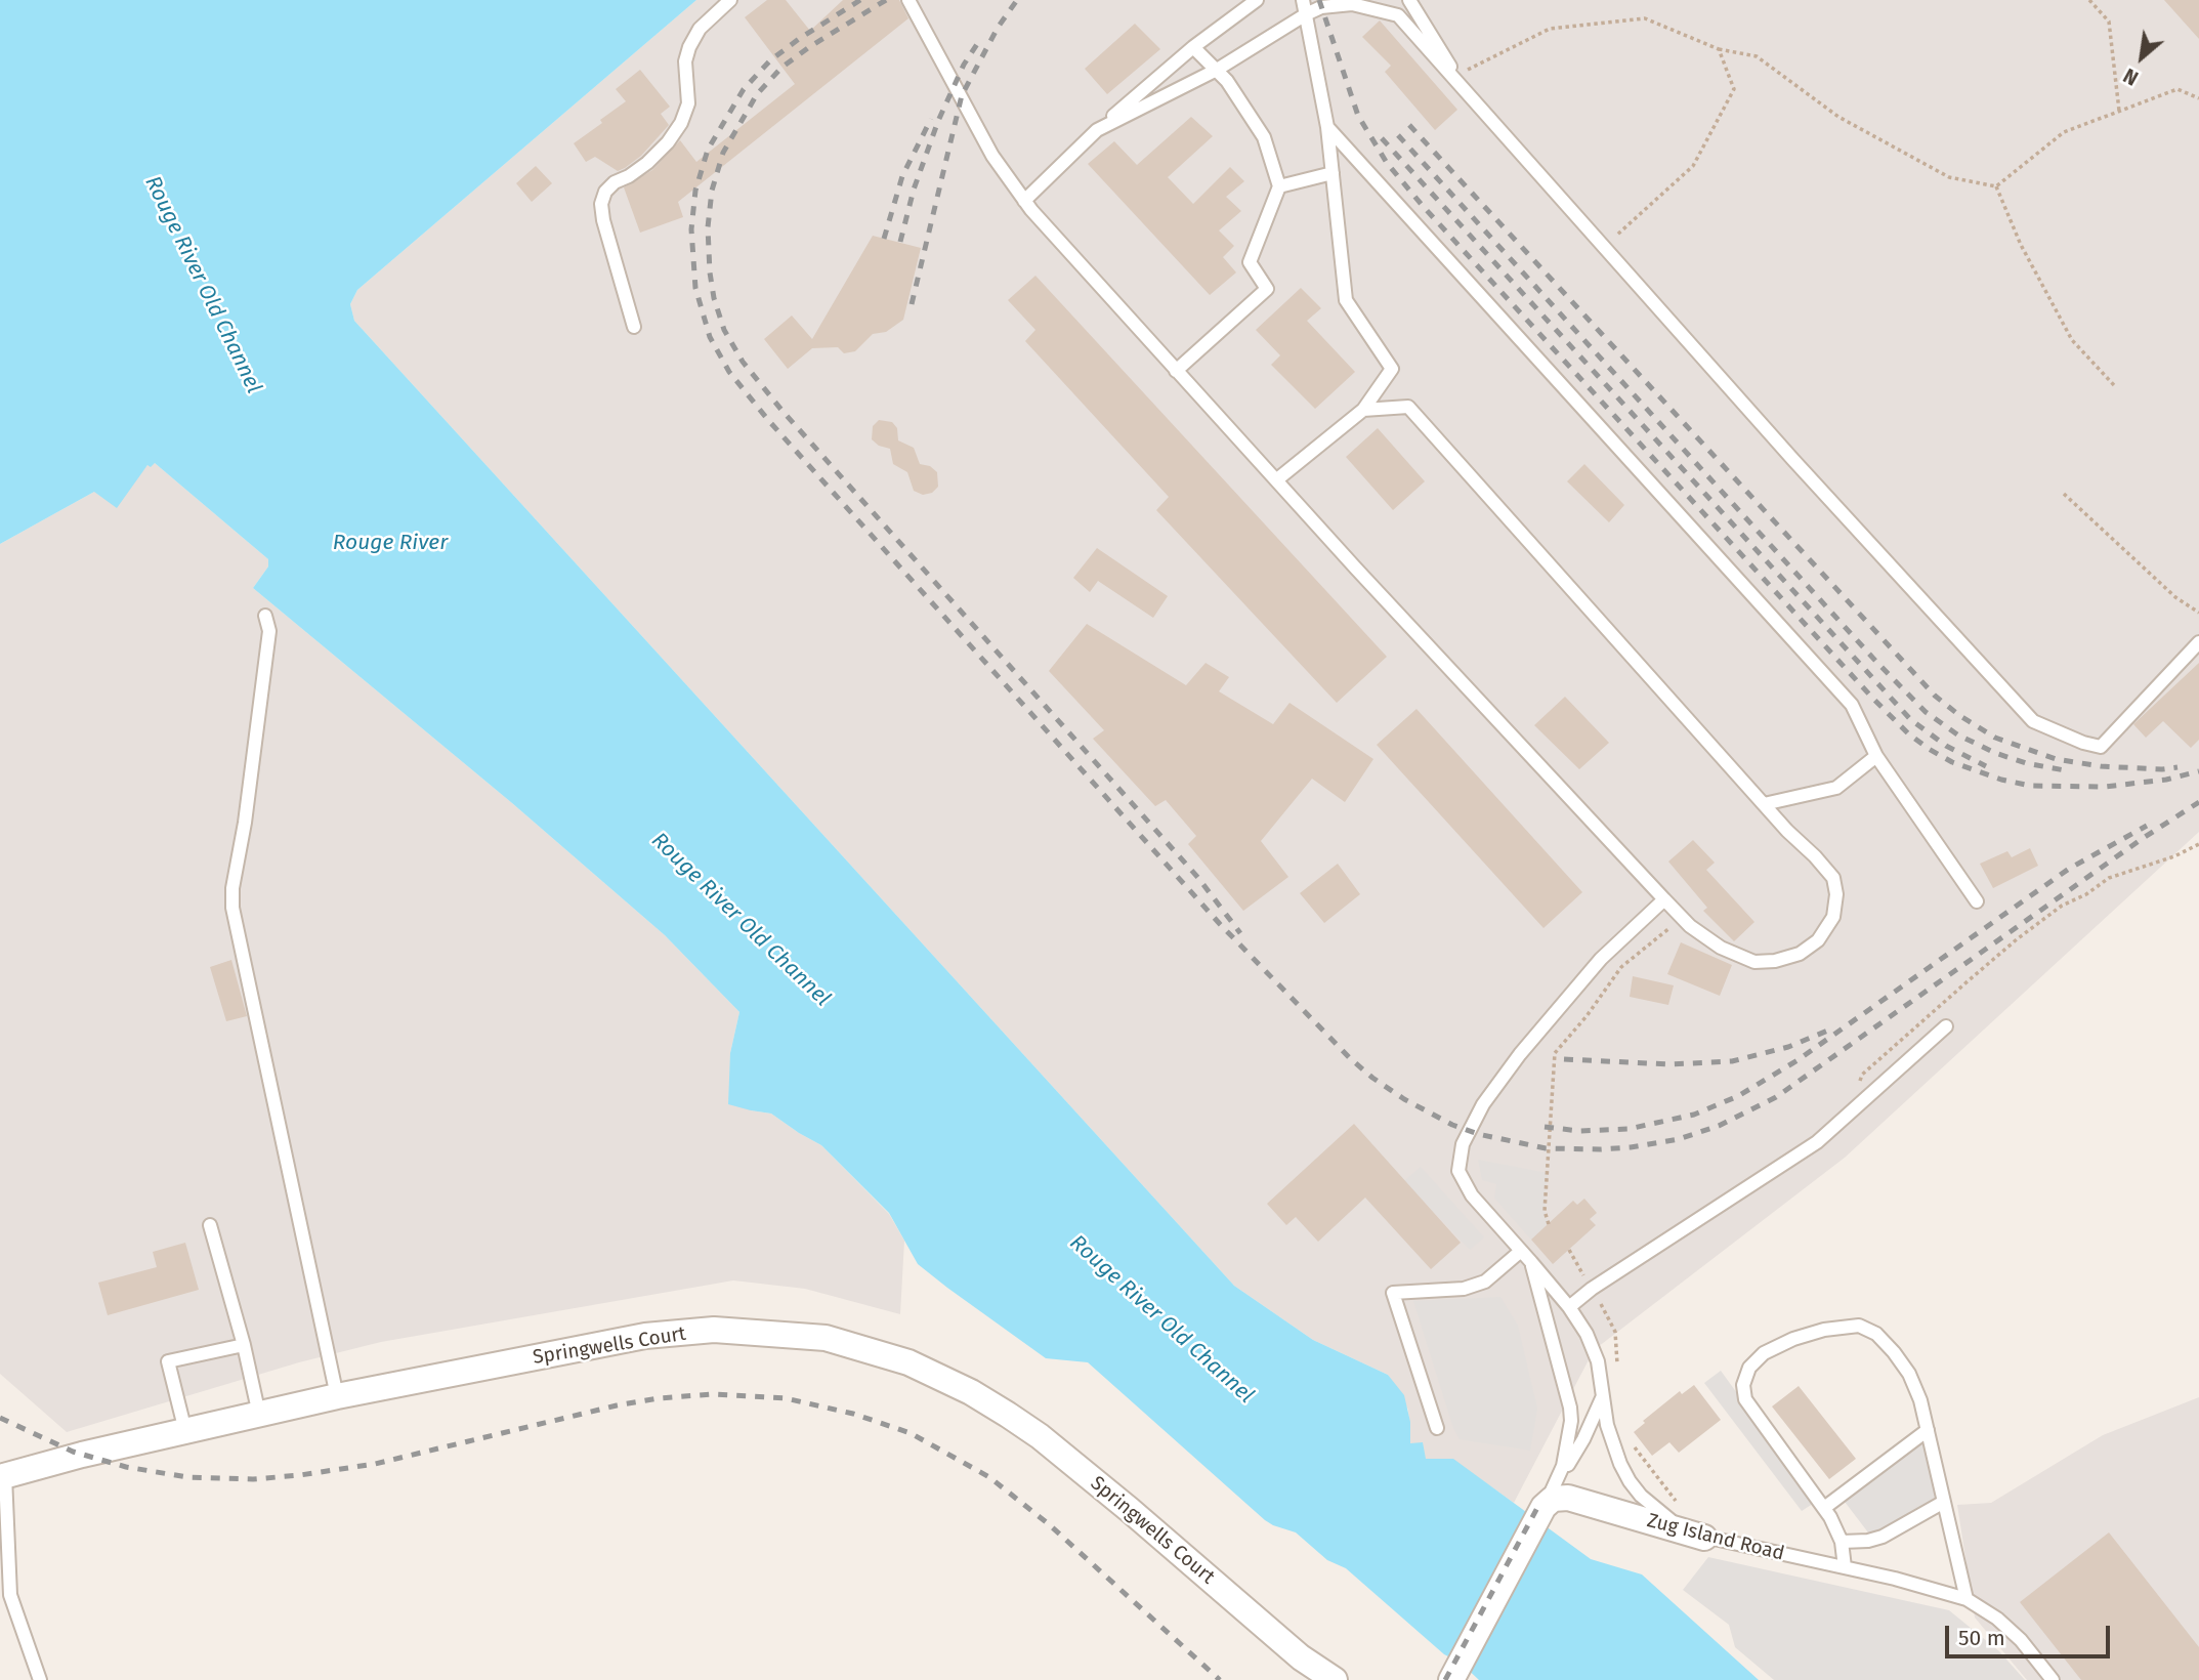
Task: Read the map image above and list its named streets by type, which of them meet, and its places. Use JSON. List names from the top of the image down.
{
  "streets": {
    "street": ["Springwells Court", "Zug Island Road"]
  },
  "water": ["Rouge River Old Channel", "Rouge River"],
  "scale_bar": "50 m",
  "north": "bottom left"
}
